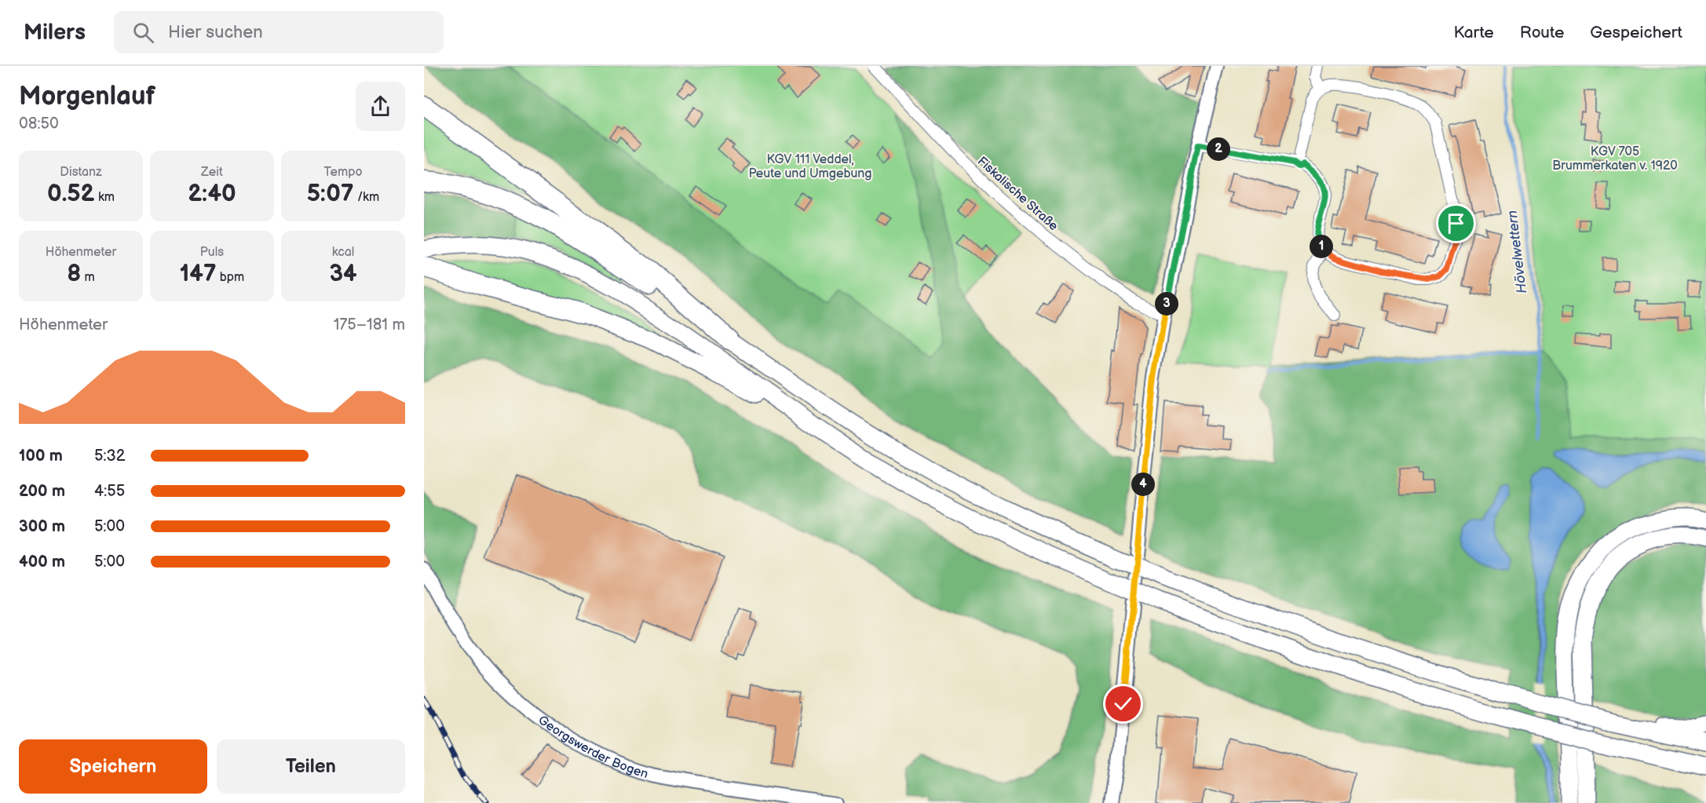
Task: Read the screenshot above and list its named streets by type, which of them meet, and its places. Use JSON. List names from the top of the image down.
{
  "streets": {
    "street": ["Fiskalische Straße", "Georgswerder Bogen"]
  },
  "water": ["Hövelwettern"],
  "parks": ["KGV 705 Brummerkaten v. 1920", "KGV 111 Veddel, Peute und Umgebung"],
  "page": {
    "header": "Milers",
    "search": "Hier suchen",
    "nav": ["Karte", "Route", "Gespeichert"],
    "heading": ["Morgenlauf", "08:50"],
    "pins": [
      "2",
      "1",
      "3",
      "4"
    ],
    "stats": [
      ["Distanz", "0.52 km"],
      ["Zeit", "2:40"],
      ["Tempo", "5:07 /km"],
      ["Höhenmeter", "8 m"],
      ["Puls", "147 bpm"],
      ["kcal", "34"]
    ],
    "chart": ["Höhenmeter", "175–181 m"],
    "list": [
      {
        "name": "100 m",
        "note": "5:32"
      },
      {
        "name": "200 m",
        "note": "4:55"
      },
      {
        "name": "300 m",
        "note": "5:00"
      },
      {
        "name": "400 m",
        "note": "5:00"
      }
    ],
    "buttons": ["Speichern", "Teilen"]
  }
}
